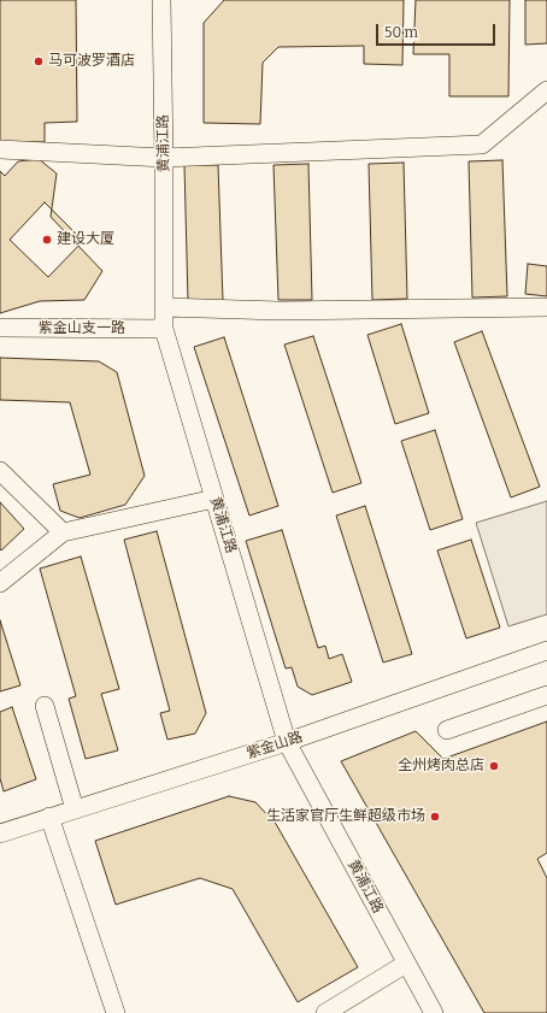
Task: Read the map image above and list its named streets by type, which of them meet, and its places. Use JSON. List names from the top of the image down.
{
  "streets": {
    "street": ["黄浦江路", "紫金山支一路", "紫金山路"]
  },
  "crossings": [
    ["黄浦江路", "紫金山支一路"],
    ["黄浦江路", "紫金山路"]
  ],
  "places": [
    "马可波罗酒店",
    "建设大厦",
    "全州烤肉总店",
    "生活家官厅生鲜超级市场"
  ],
  "scale_bar": "50 m"
}
